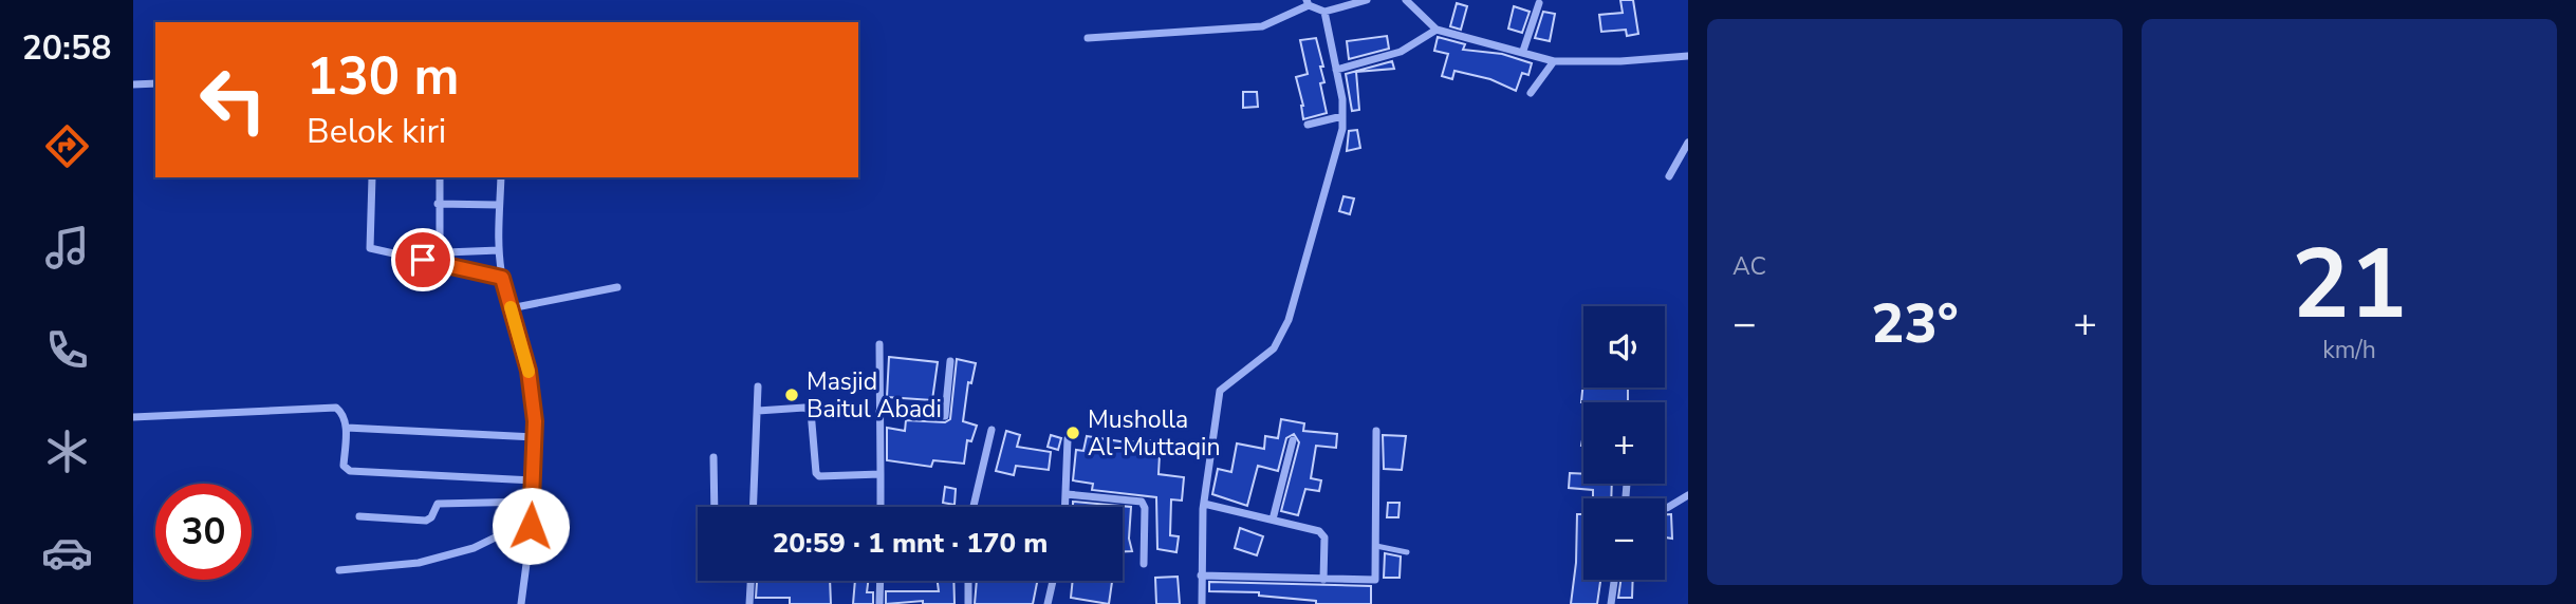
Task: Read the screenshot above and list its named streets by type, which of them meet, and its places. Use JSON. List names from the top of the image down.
{
  "places": ["Masjid Baitul Abadi", "Musholla Al-Muttaqin"],
  "page": {
    "tabs": "20:58",
    "tile": [
      "AC",
      ["21", "km/h"]
    ],
    "turn": ["130 m", "Belok kiri"],
    "heat": ["−", "23°", "+"],
    "map_buttons": ["+", "−"],
    "limit": "30",
    "trip": "20:59 · 1 mnt · 170 m"
  }
}
